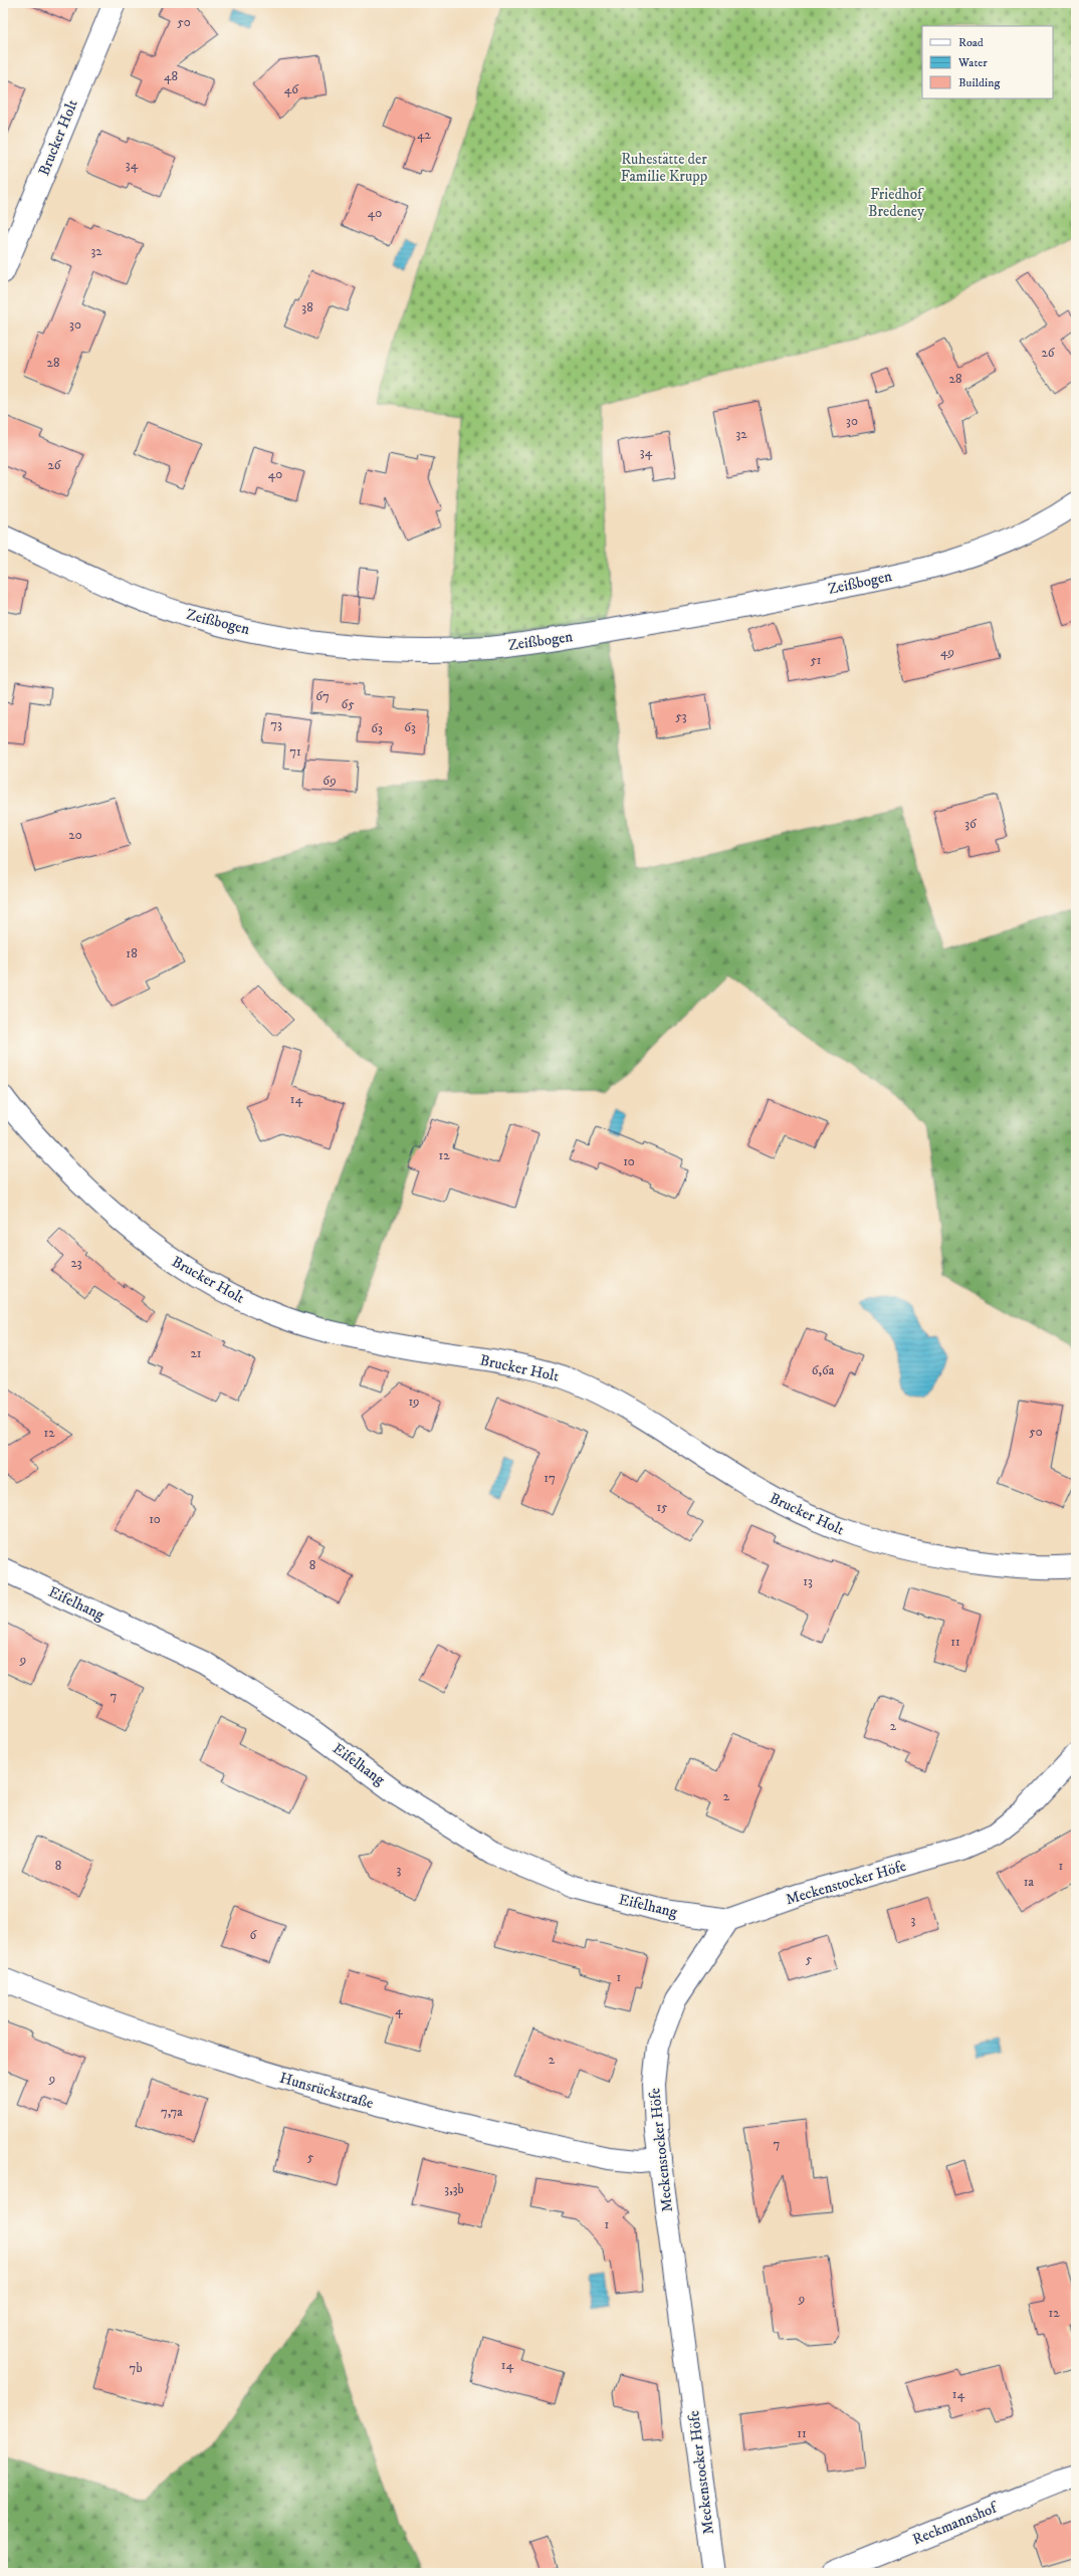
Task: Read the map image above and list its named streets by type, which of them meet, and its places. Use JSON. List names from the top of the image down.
{
  "streets": {
    "street": [
      "Brucker Holt",
      "Zeißbogen",
      "Eifelhang",
      "Meckenstocker Höfe",
      "Hunsrückstraße",
      "Reckmannshof"
    ]
  },
  "crossings": [
    ["Eifelhang", "Meckenstocker Höfe"],
    ["Meckenstocker Höfe", "Hunsrückstraße"]
  ],
  "parks": ["Ruhestätte der Familie Krupp", "Friedhof Bredeney"],
  "house_numbers": [
    "50",
    "48",
    "46",
    "42",
    "34",
    "40",
    "32",
    "38",
    "30",
    "26",
    "28",
    "28",
    "30",
    "32",
    "34",
    "26",
    "40",
    "49",
    "51",
    "67",
    "65",
    "53",
    "73",
    "63",
    "63",
    "71",
    "69",
    "36",
    "20",
    "18",
    "14",
    "12",
    "10",
    "23",
    "21",
    "6,6a",
    "19",
    "50",
    "12",
    "17",
    "15",
    "10",
    "8",
    "13",
    "11",
    "9",
    "7",
    "2",
    "2",
    "8",
    "1",
    "3",
    "1a",
    "3",
    "6",
    "5",
    "1",
    "4",
    "2",
    "9",
    "7,7a",
    "7",
    "5",
    "3,3b",
    "1",
    "9",
    "12",
    "14",
    "7b",
    "14",
    "11"
  ],
  "legend": ["Road", "Water", "Building"]
}
